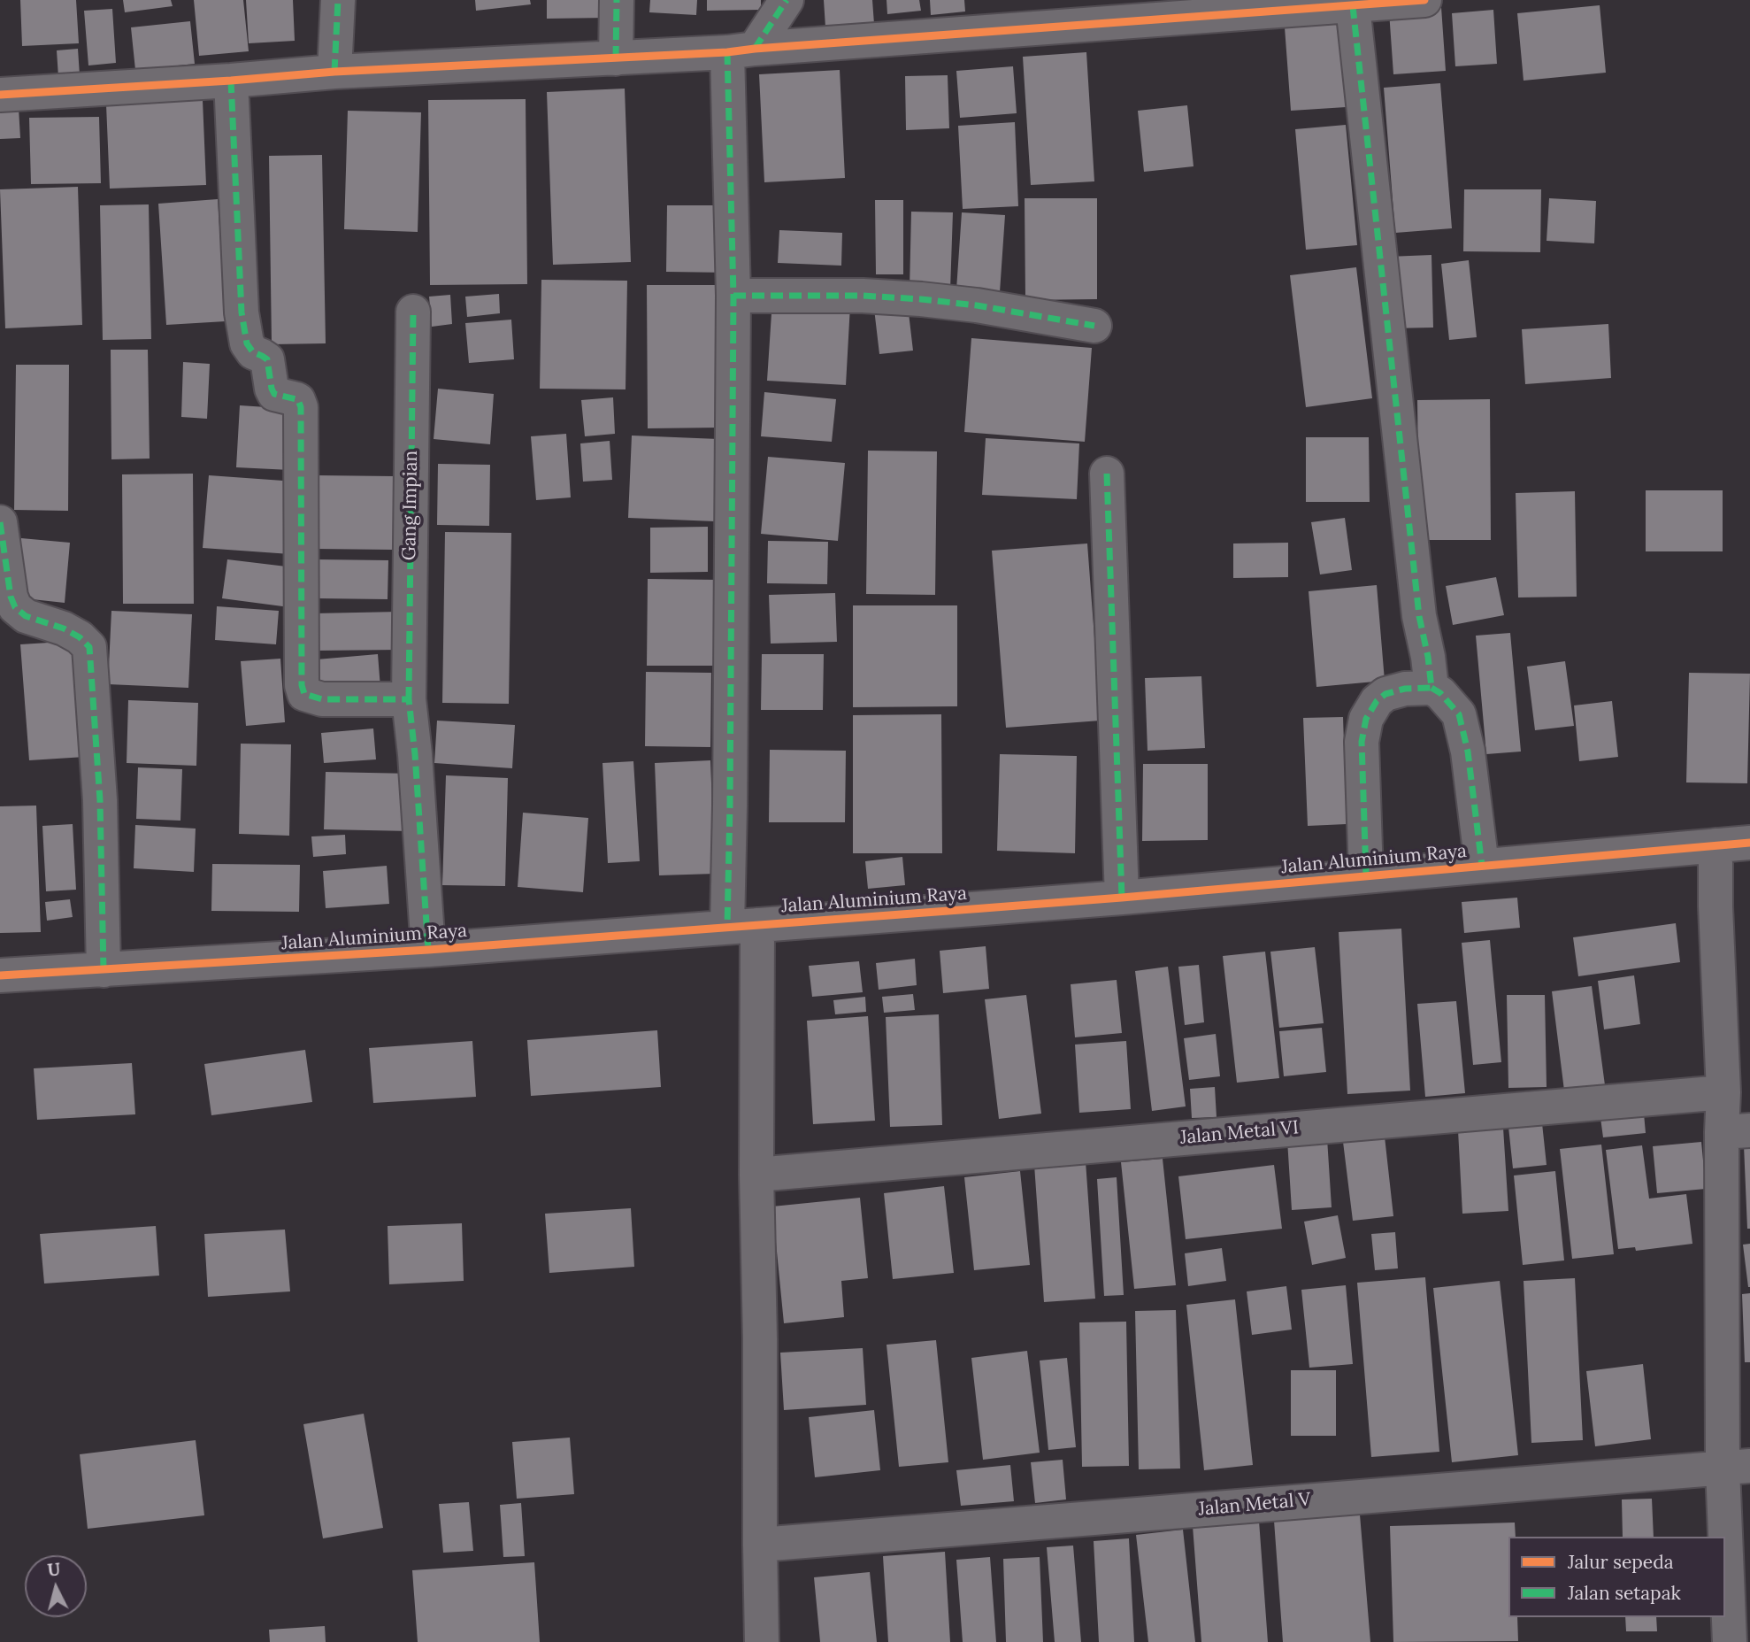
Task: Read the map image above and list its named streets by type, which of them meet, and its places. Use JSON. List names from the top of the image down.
{
  "streets": {
    "street": [
      "Gang Impian",
      "Jalan Aluminium Raya",
      "Jalan Metal VI",
      "Jalan Metal V"
    ]
  },
  "crossings": [
    ["Gang Impian", "Jalan Aluminium Raya"]
  ],
  "legend": ["Jalur sepeda", "Jalan setapak"],
  "north": "top"
}
